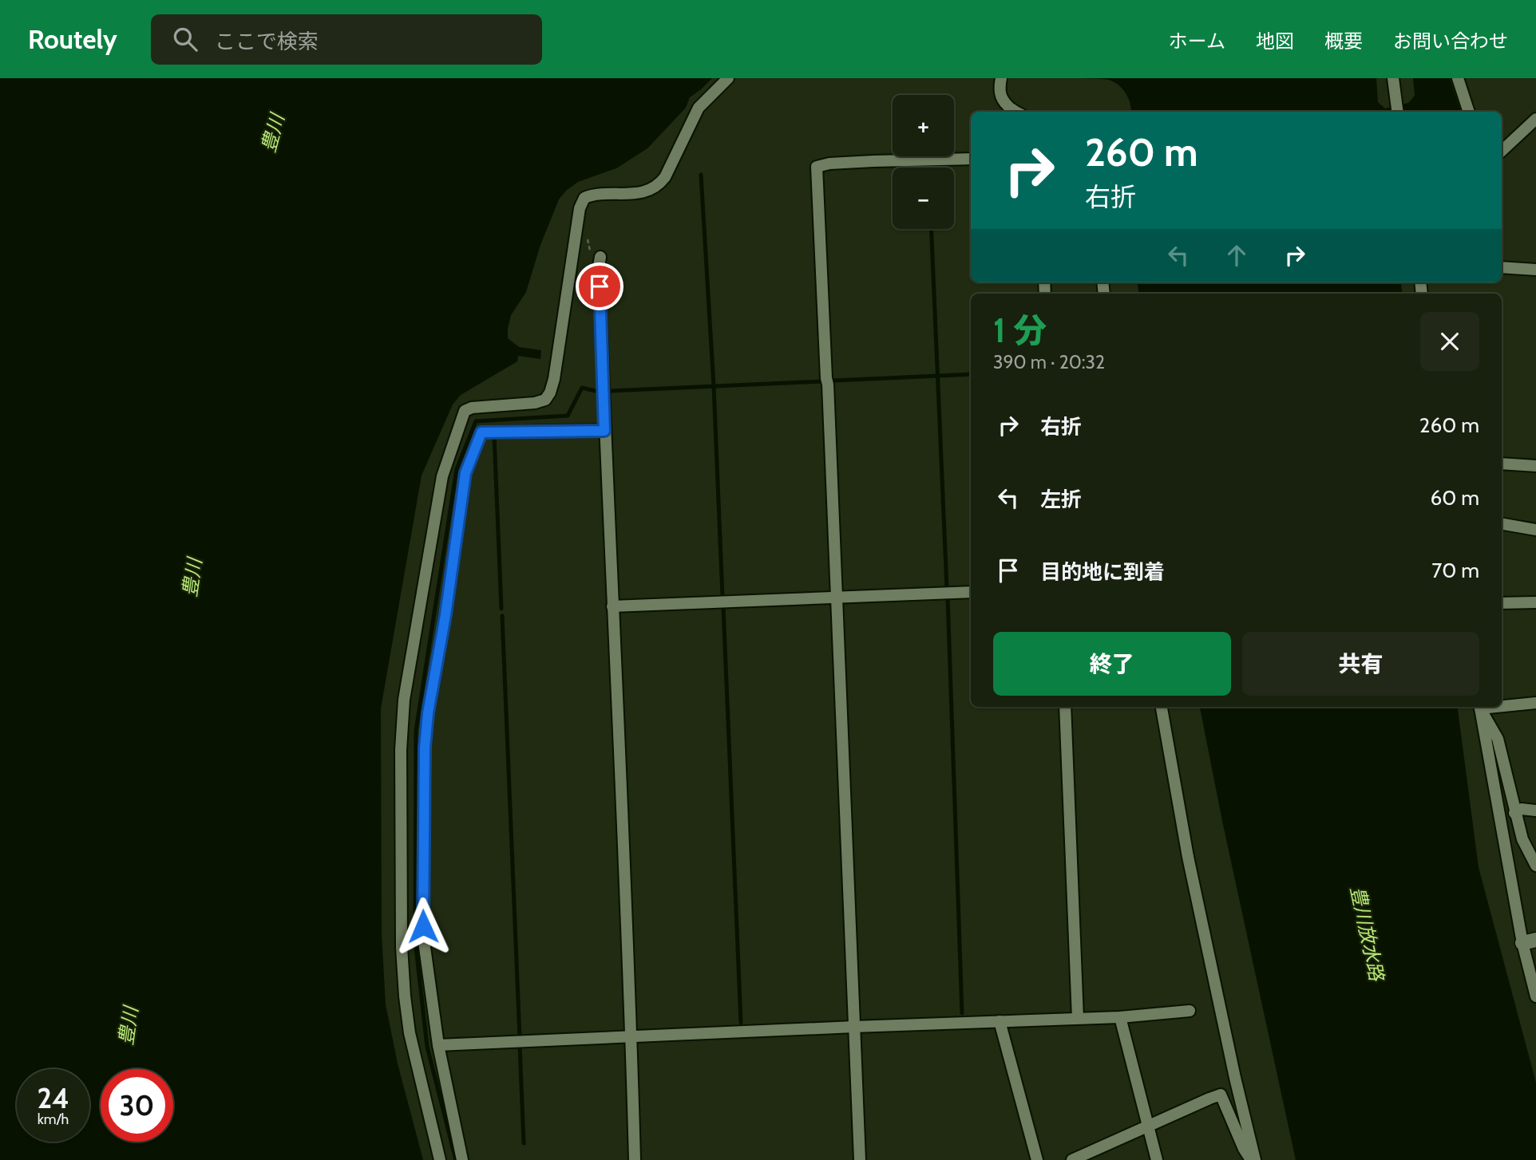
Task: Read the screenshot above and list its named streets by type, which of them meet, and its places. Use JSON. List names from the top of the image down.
{
  "water": ["豊川", "豊川放水路"],
  "page": {
    "header": "Routely",
    "search": "ここで検索",
    "nav": [
      "ホーム",
      "地図",
      "概要",
      "お問い合わせ"
    ],
    "map_buttons": ["+", "−"],
    "turn": ["260 m", "右折"],
    "heading": ["1 分", "390 m · 20:32"],
    "list": [
      {
        "name": "右折",
        "value": "260 m"
      },
      {
        "name": "左折",
        "value": "60 m"
      },
      {
        "name": "目的地に到着",
        "value": "70 m"
      }
    ],
    "buttons": ["終了", "共有"],
    "speed": "24 km/h",
    "limit": "30"
  }
}
